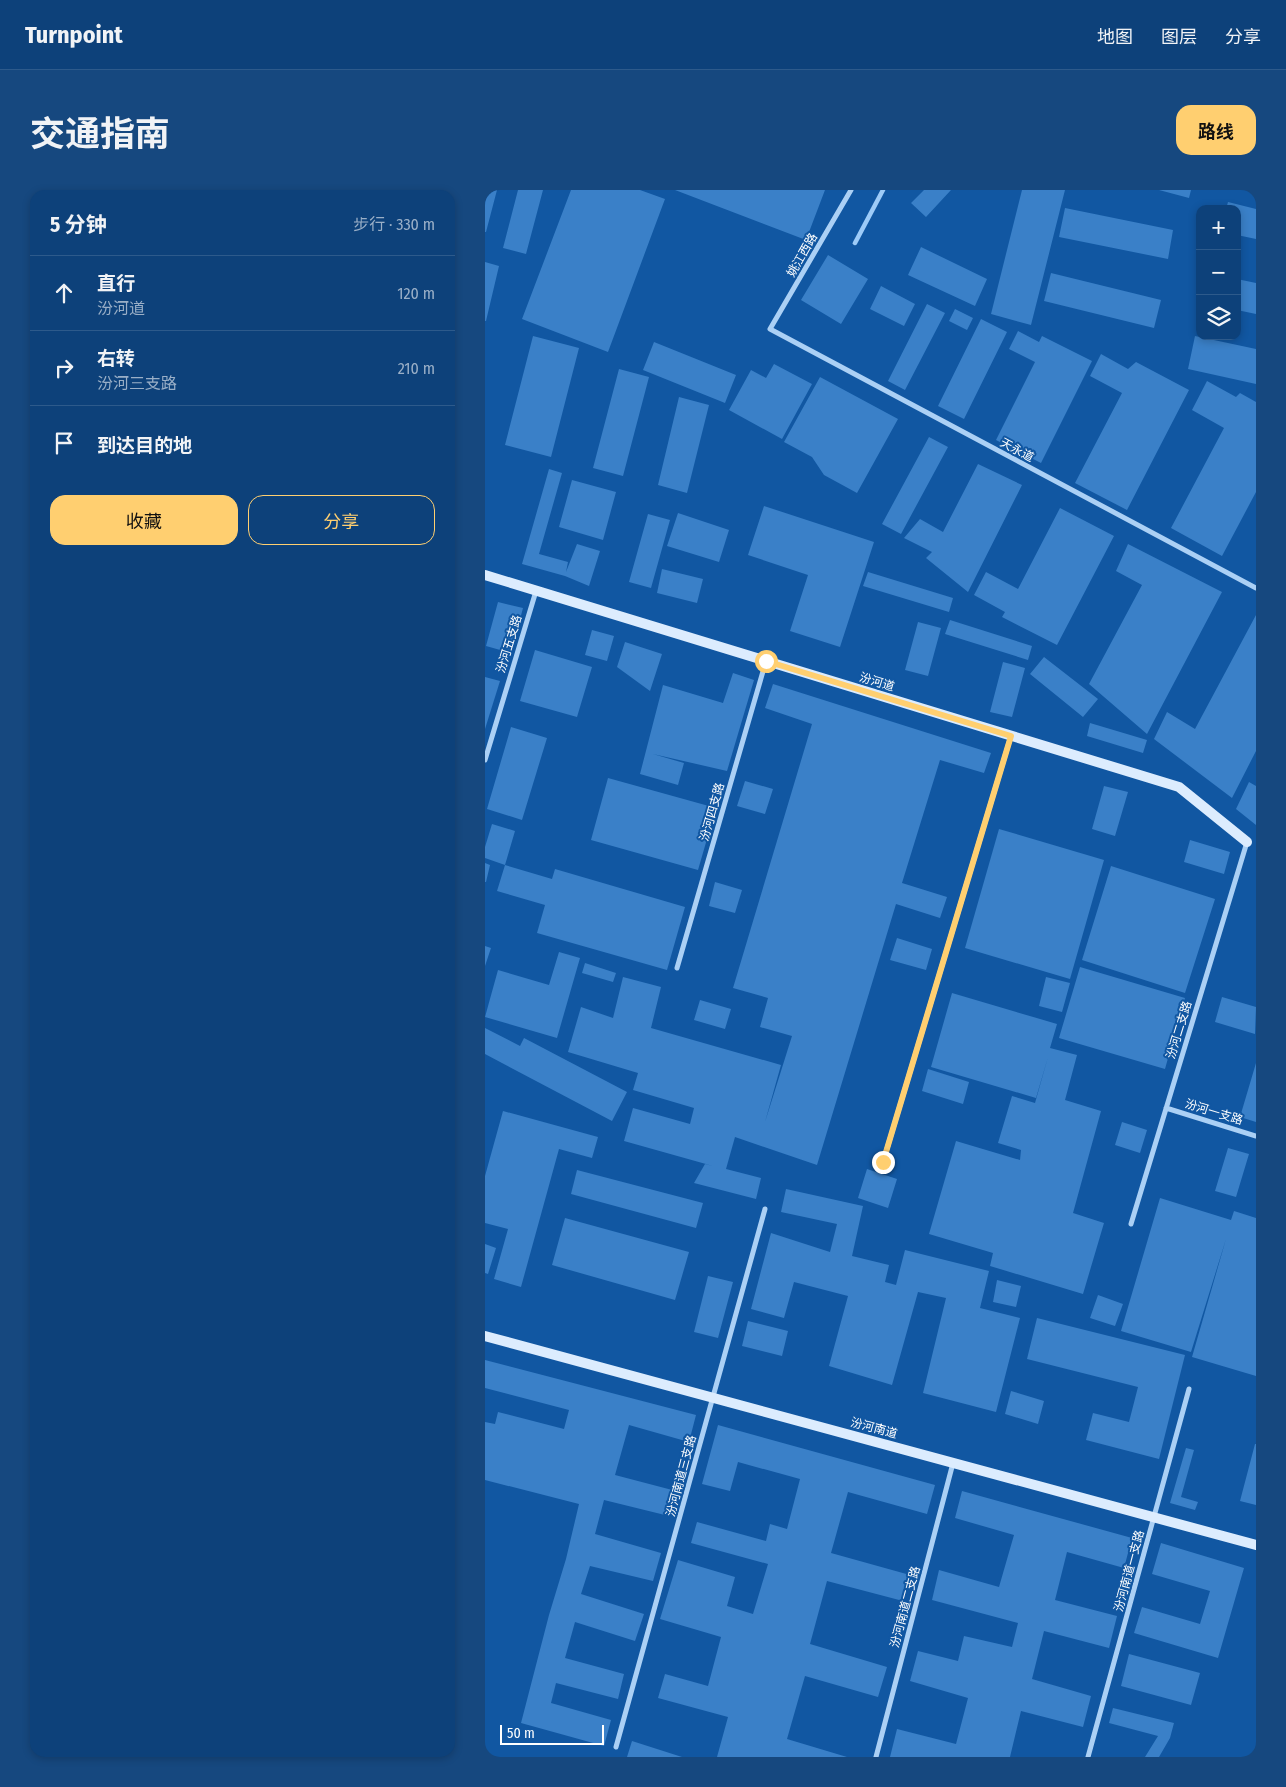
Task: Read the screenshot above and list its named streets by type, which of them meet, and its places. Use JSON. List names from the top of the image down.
{
  "streets": {
    "street": [
      "姚江西路",
      "天永道",
      "汾河五支路",
      "汾河道",
      "汾河四支路",
      "汾河二支路",
      "汾河一支路",
      "汾河南道",
      "汾河南道三支路",
      "汾河南道一支路",
      "汾河南道二支路"
    ]
  },
  "crossings": [
    ["姚江西路", "天永道"],
    ["汾河五支路", "汾河道"],
    ["汾河道", "汾河四支路"],
    ["汾河道", "汾河二支路"],
    ["汾河二支路", "汾河一支路"],
    ["汾河南道", "汾河南道三支路"],
    ["汾河南道", "汾河南道一支路"],
    ["汾河南道", "汾河南道二支路"]
  ],
  "scale_bar": "50 m",
  "page": {
    "header": "Turnpoint",
    "nav": ["地图", "图层", "分享"],
    "title": "交通指南",
    "buttons": [
      "路线",
      ["收藏", "分享"]
    ],
    "heading": ["5 分钟", "步行 · 330 m"],
    "map_buttons": ["+", "−"],
    "list": [
      ["直行", "汾河道", "120 m"],
      ["右转", "汾河三支路", "210 m"],
      "到达目的地"
    ],
    "scale": "50 m"
  }
}
